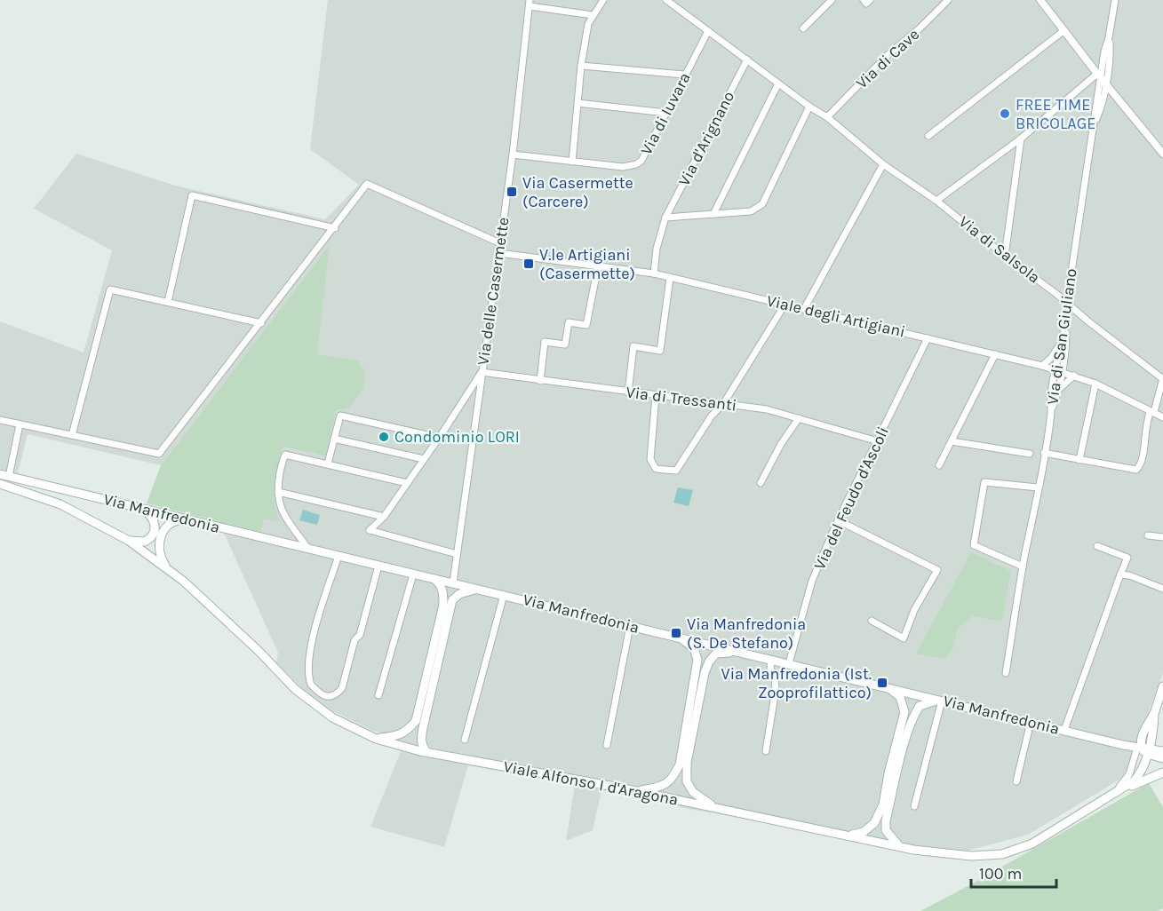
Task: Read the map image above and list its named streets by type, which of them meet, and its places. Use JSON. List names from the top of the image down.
{
  "streets": {
    "main road": ["Via Manfredonia", "Viale Alfonso I d'Aragona"],
    "street": [
      "Via di Cave",
      "Via di Iuvara",
      "Via d'Arignano",
      "Via di Salsola",
      "Via delle Casermette",
      "Viale degli Artigiani",
      "Via di San Giuliano",
      "Via di Tressanti",
      "Via del Feudo d'Ascoli"
    ]
  },
  "crossings": [
    ["Via di Cave", "Via di Salsola"],
    ["Via di Iuvara", "Via di Salsola"],
    ["Via di Iuvara", "Via delle Casermette"],
    ["Via d'Arignano", "Via di Salsola"],
    ["Via d'Arignano", "Viale degli Artigiani"],
    ["Via di Salsola", "Via di San Giuliano"],
    ["Via delle Casermette", "Viale degli Artigiani"],
    ["Via delle Casermette", "Via di Tressanti"],
    ["Via delle Casermette", "Via Manfredonia"],
    ["Viale degli Artigiani", "Via di San Giuliano"],
    ["Viale degli Artigiani", "Via del Feudo d'Ascoli"],
    ["Via di Tressanti", "Via del Feudo d'Ascoli"],
    ["Via del Feudo d'Ascoli", "Via Manfredonia"],
    ["Via Manfredonia", "Viale Alfonso I d'Aragona"]
  ],
  "places": {
    "other": ["FREE TIME BRICOLAGE", "Condominio LORI"],
    "transit": [
      "Via Casermette (Carcere)",
      "V.le Artigiani (Casermette)",
      "Via Manfredonia (S. De Stefano)",
      "Via Manfredonia (Ist. Zooprofilattico)"
    ]
  },
  "scale_bar": "100 m"
}
